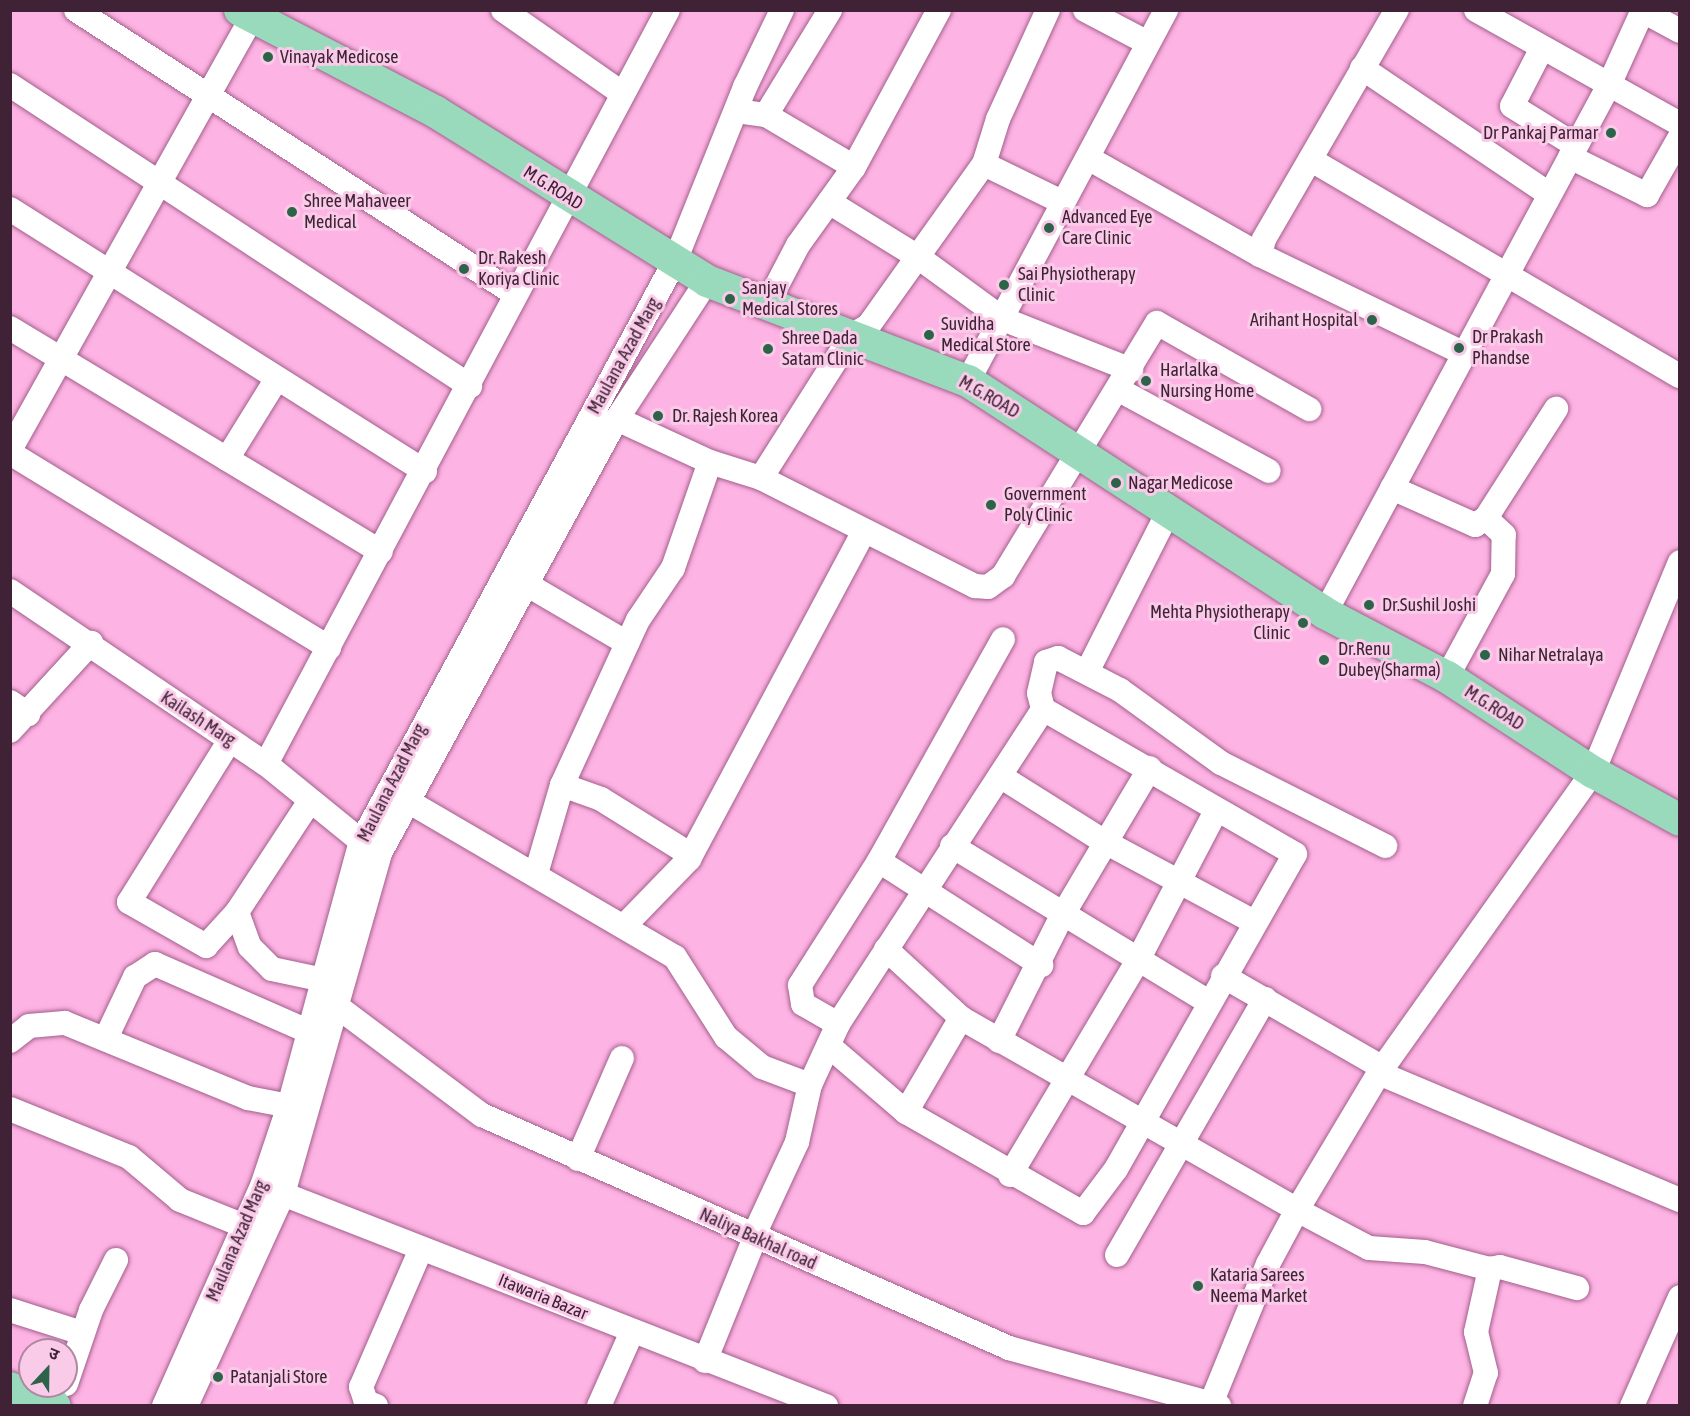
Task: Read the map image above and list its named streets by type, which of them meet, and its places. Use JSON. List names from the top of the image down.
{
  "streets": {
    "main road": ["M.G.ROAD"],
    "street": [
      "Maulana Azad Marg",
      "Kailash Marg",
      "Naliya Bakhal road",
      "Itawaria Bazar"
    ]
  },
  "crossings": [
    ["M.G.ROAD", "Maulana Azad Marg"],
    ["Maulana Azad Marg", "Kailash Marg"],
    ["Maulana Azad Marg", "Naliya Bakhal road"],
    ["Maulana Azad Marg", "Itawaria Bazar"]
  ],
  "places": [
    "Vinayak Medicose",
    "Dr Pankaj Parmar",
    "Shree Mahaveer Medical",
    "Advanced Eye Care Clinic",
    "Dr. Rakesh Koriya Clinic",
    "Sai Physiotherapy Clinic",
    "Sanjay Medical Stores",
    "Arihant Hospital",
    "Suvidha Medical Store",
    "Dr Prakash Phandse",
    "Shree Dada Satam Clinic",
    "Harlalka Nursing Home",
    "Dr. Rajesh Korea",
    "Nagar Medicose",
    "Government Poly Clinic",
    "Dr.Sushil Joshi",
    "Mehta Physiotherapy Clinic",
    "Nihar Netralaya",
    "Dr.Renu Dubey(Sharma)",
    "Kataria Sarees Neema Market",
    "Patanjali Store"
  ],
  "north": "top"
}
